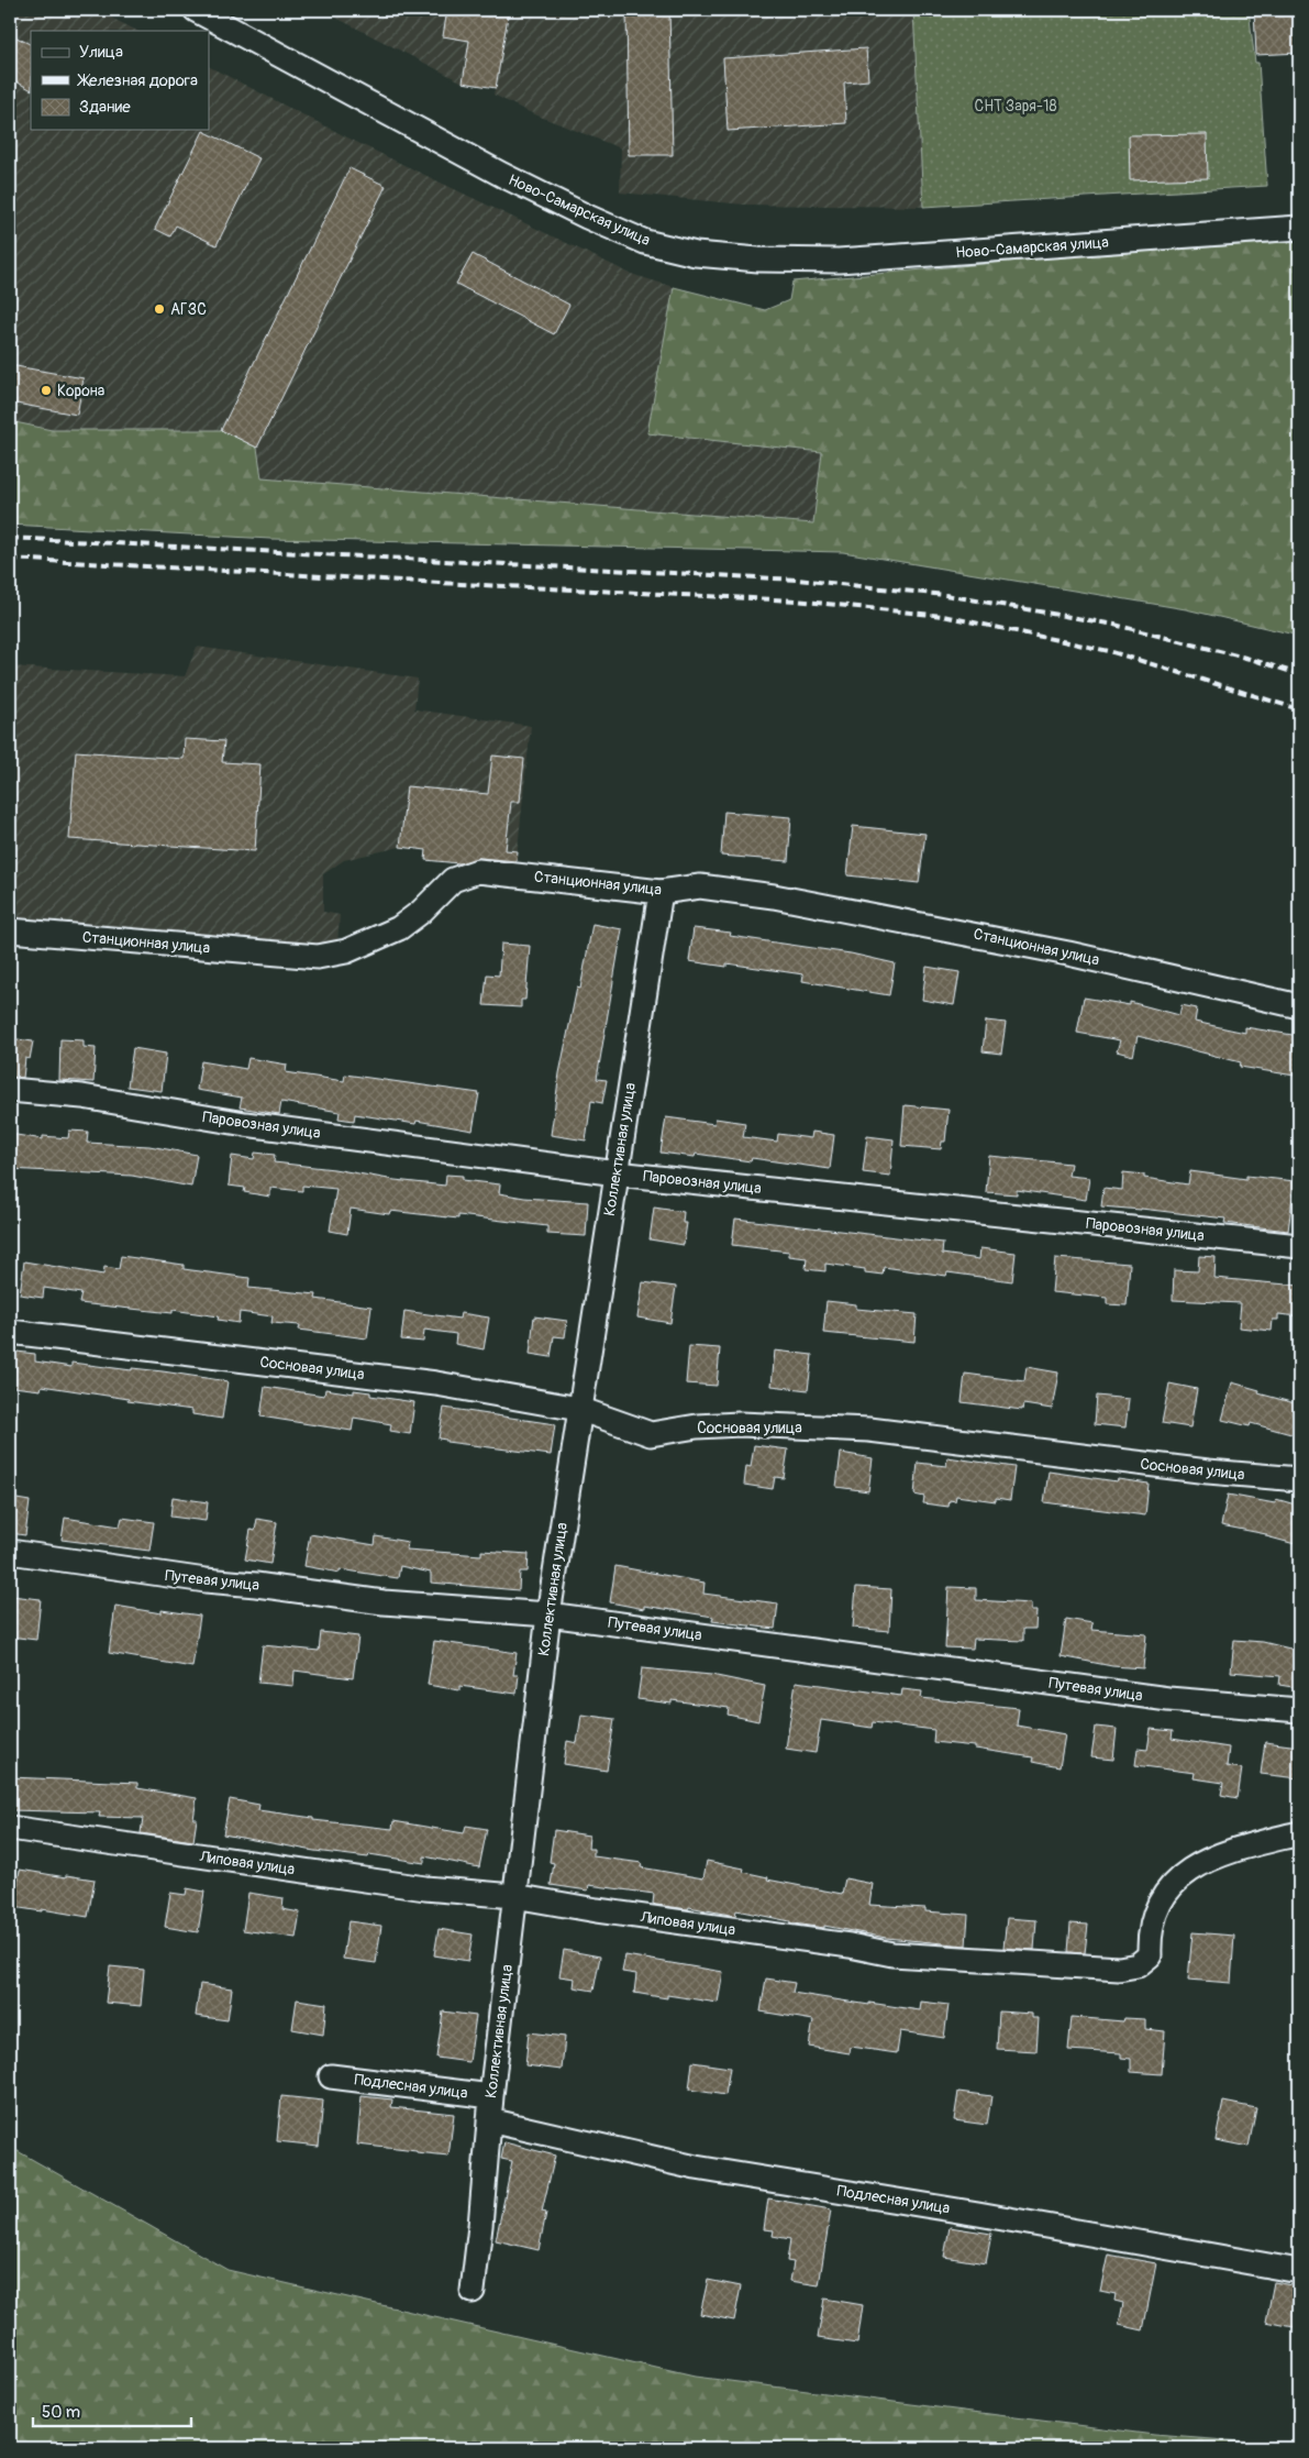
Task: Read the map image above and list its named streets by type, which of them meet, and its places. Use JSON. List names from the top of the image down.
{
  "streets": {
    "street": [
      "Ново-Самарская улица",
      "Станционная улица",
      "Паровозная улица",
      "Коллективная улица",
      "Сосновая улица",
      "Путевая улица",
      "Липовая улица",
      "Подлесная улица"
    ]
  },
  "crossings": [
    ["Станционная улица", "Коллективная улица"],
    ["Паровозная улица", "Коллективная улица"],
    ["Коллективная улица", "Сосновая улица"],
    ["Коллективная улица", "Путевая улица"],
    ["Коллективная улица", "Липовая улица"],
    ["Коллективная улица", "Подлесная улица"]
  ],
  "parks": ["СНТ Заря-18"],
  "places": ["АГЗС", "Корона"],
  "legend": ["Улица", "Железная дорога", "Здание"],
  "scale_bar": "50 m"
}
